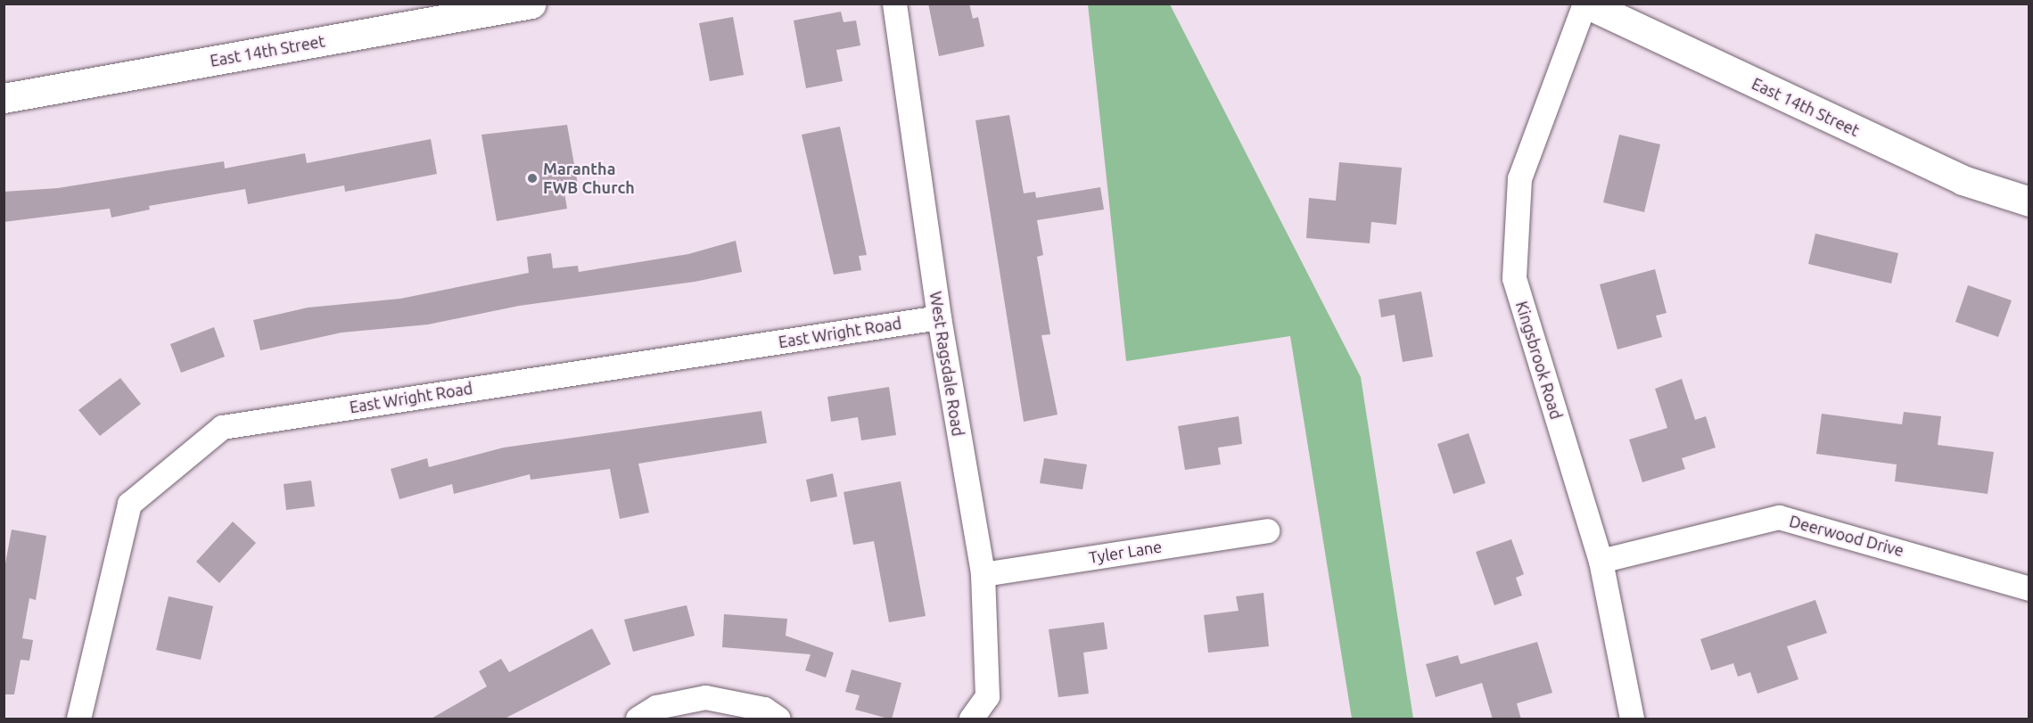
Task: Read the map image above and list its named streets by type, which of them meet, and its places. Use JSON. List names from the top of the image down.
{
  "streets": {
    "street": [
      "East 14th Street",
      "East Wright Road",
      "Kingsbrook Road",
      "West Ragsdale Road",
      "Deerwood Drive",
      "Tyler Lane"
    ]
  },
  "crossings": [
    ["East 14th Street", "Kingsbrook Road"],
    ["East Wright Road", "West Ragsdale Road"],
    ["Kingsbrook Road", "Deerwood Drive"],
    ["West Ragsdale Road", "Tyler Lane"]
  ],
  "places": ["Marantha FWB Church"]
}
